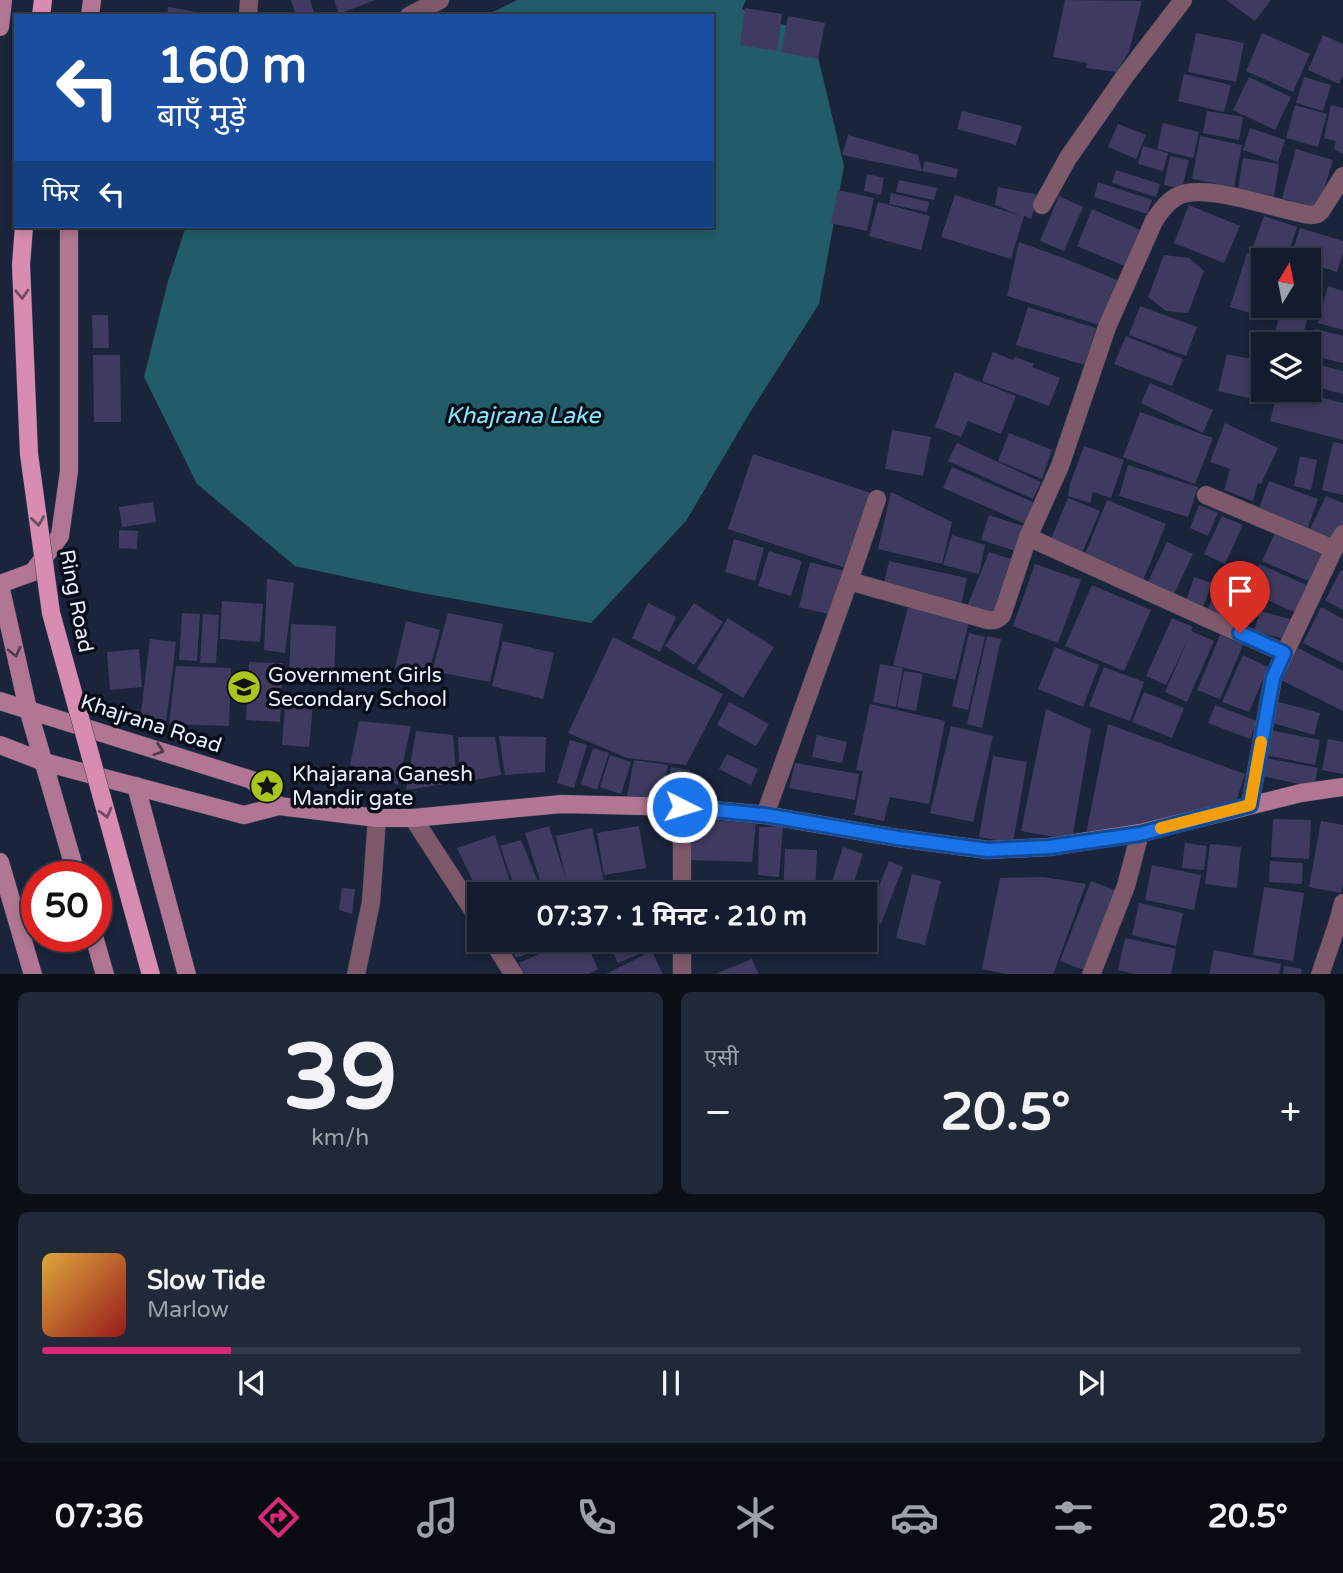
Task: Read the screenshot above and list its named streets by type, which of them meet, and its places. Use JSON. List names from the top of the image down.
{
  "streets": {
    "main road": ["Ring Road", "Khajrana Road"]
  },
  "water": ["Khajrana Lake"],
  "places": {
    "school or university": ["Government Girls Secondary School"],
    "place": ["Khajarana Ganesh Mandir gate"]
  },
  "north": "top",
  "page": {
    "turn": ["160 m", "बाएँ मुड़ें"],
    "then": "फिर",
    "limit": "50",
    "trip": "07:37 · 1 मिनट · 210 m",
    "tile": [
      ["39", "km/h"],
      "एसी"
    ],
    "heat": ["−", "20.5°", "+"],
    "song": ["Slow Tide", "Marlow"],
    "tabs": ["07:36", "20.5°"]
  }
}
